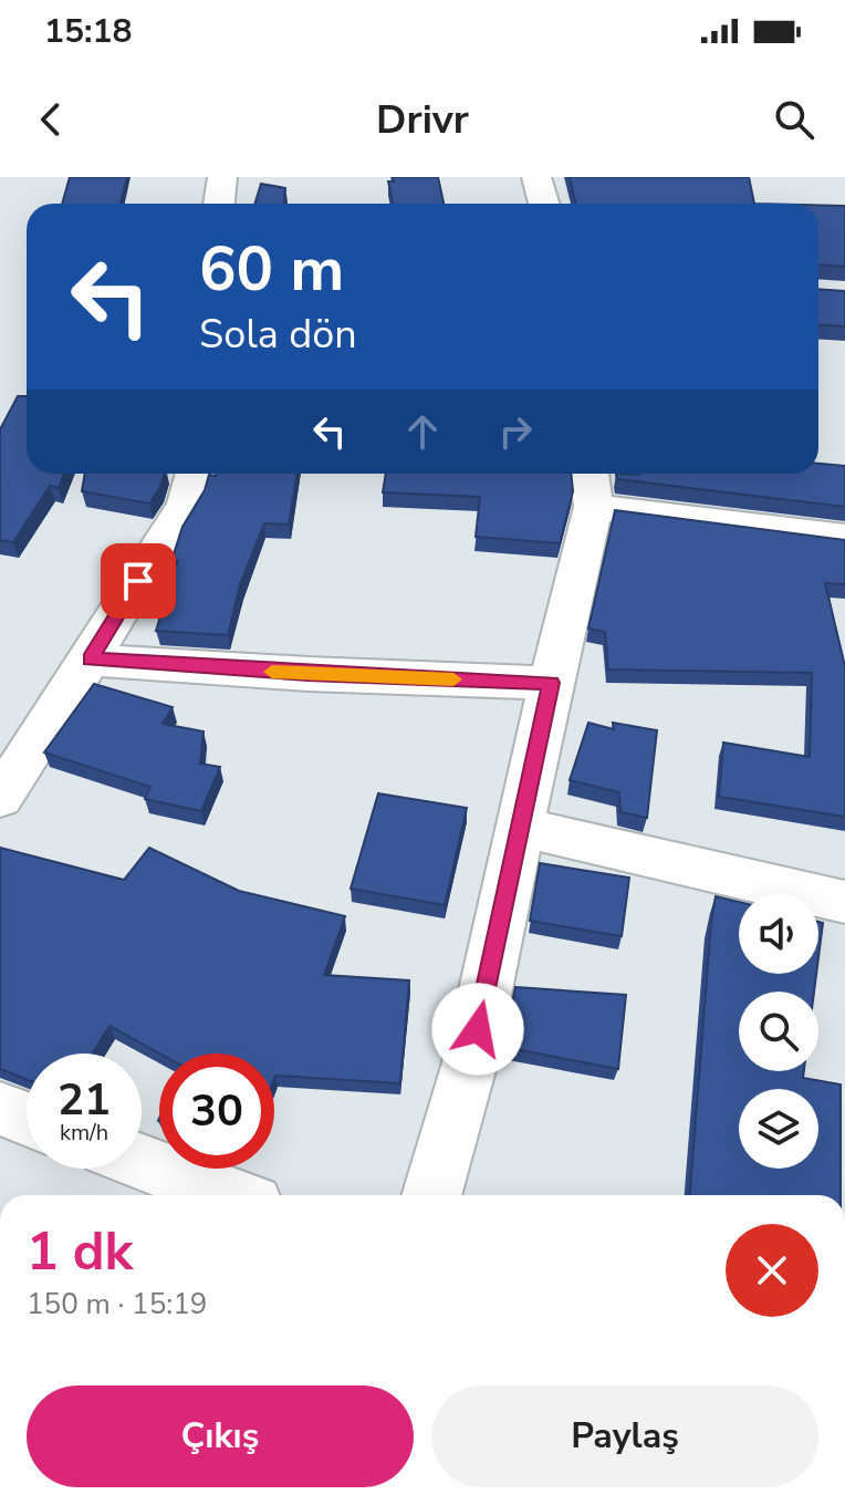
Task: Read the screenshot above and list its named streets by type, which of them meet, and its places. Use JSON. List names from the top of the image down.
{
  "page": {
    "status": "15:18",
    "header": "Drivr",
    "turn": ["60 m", "Sola dön"],
    "speed": "21 km/h",
    "limit": "30",
    "heading": ["1 dk", "150 m · 15:19"],
    "buttons": ["Çıkış", "Paylaş"]
  }
}
